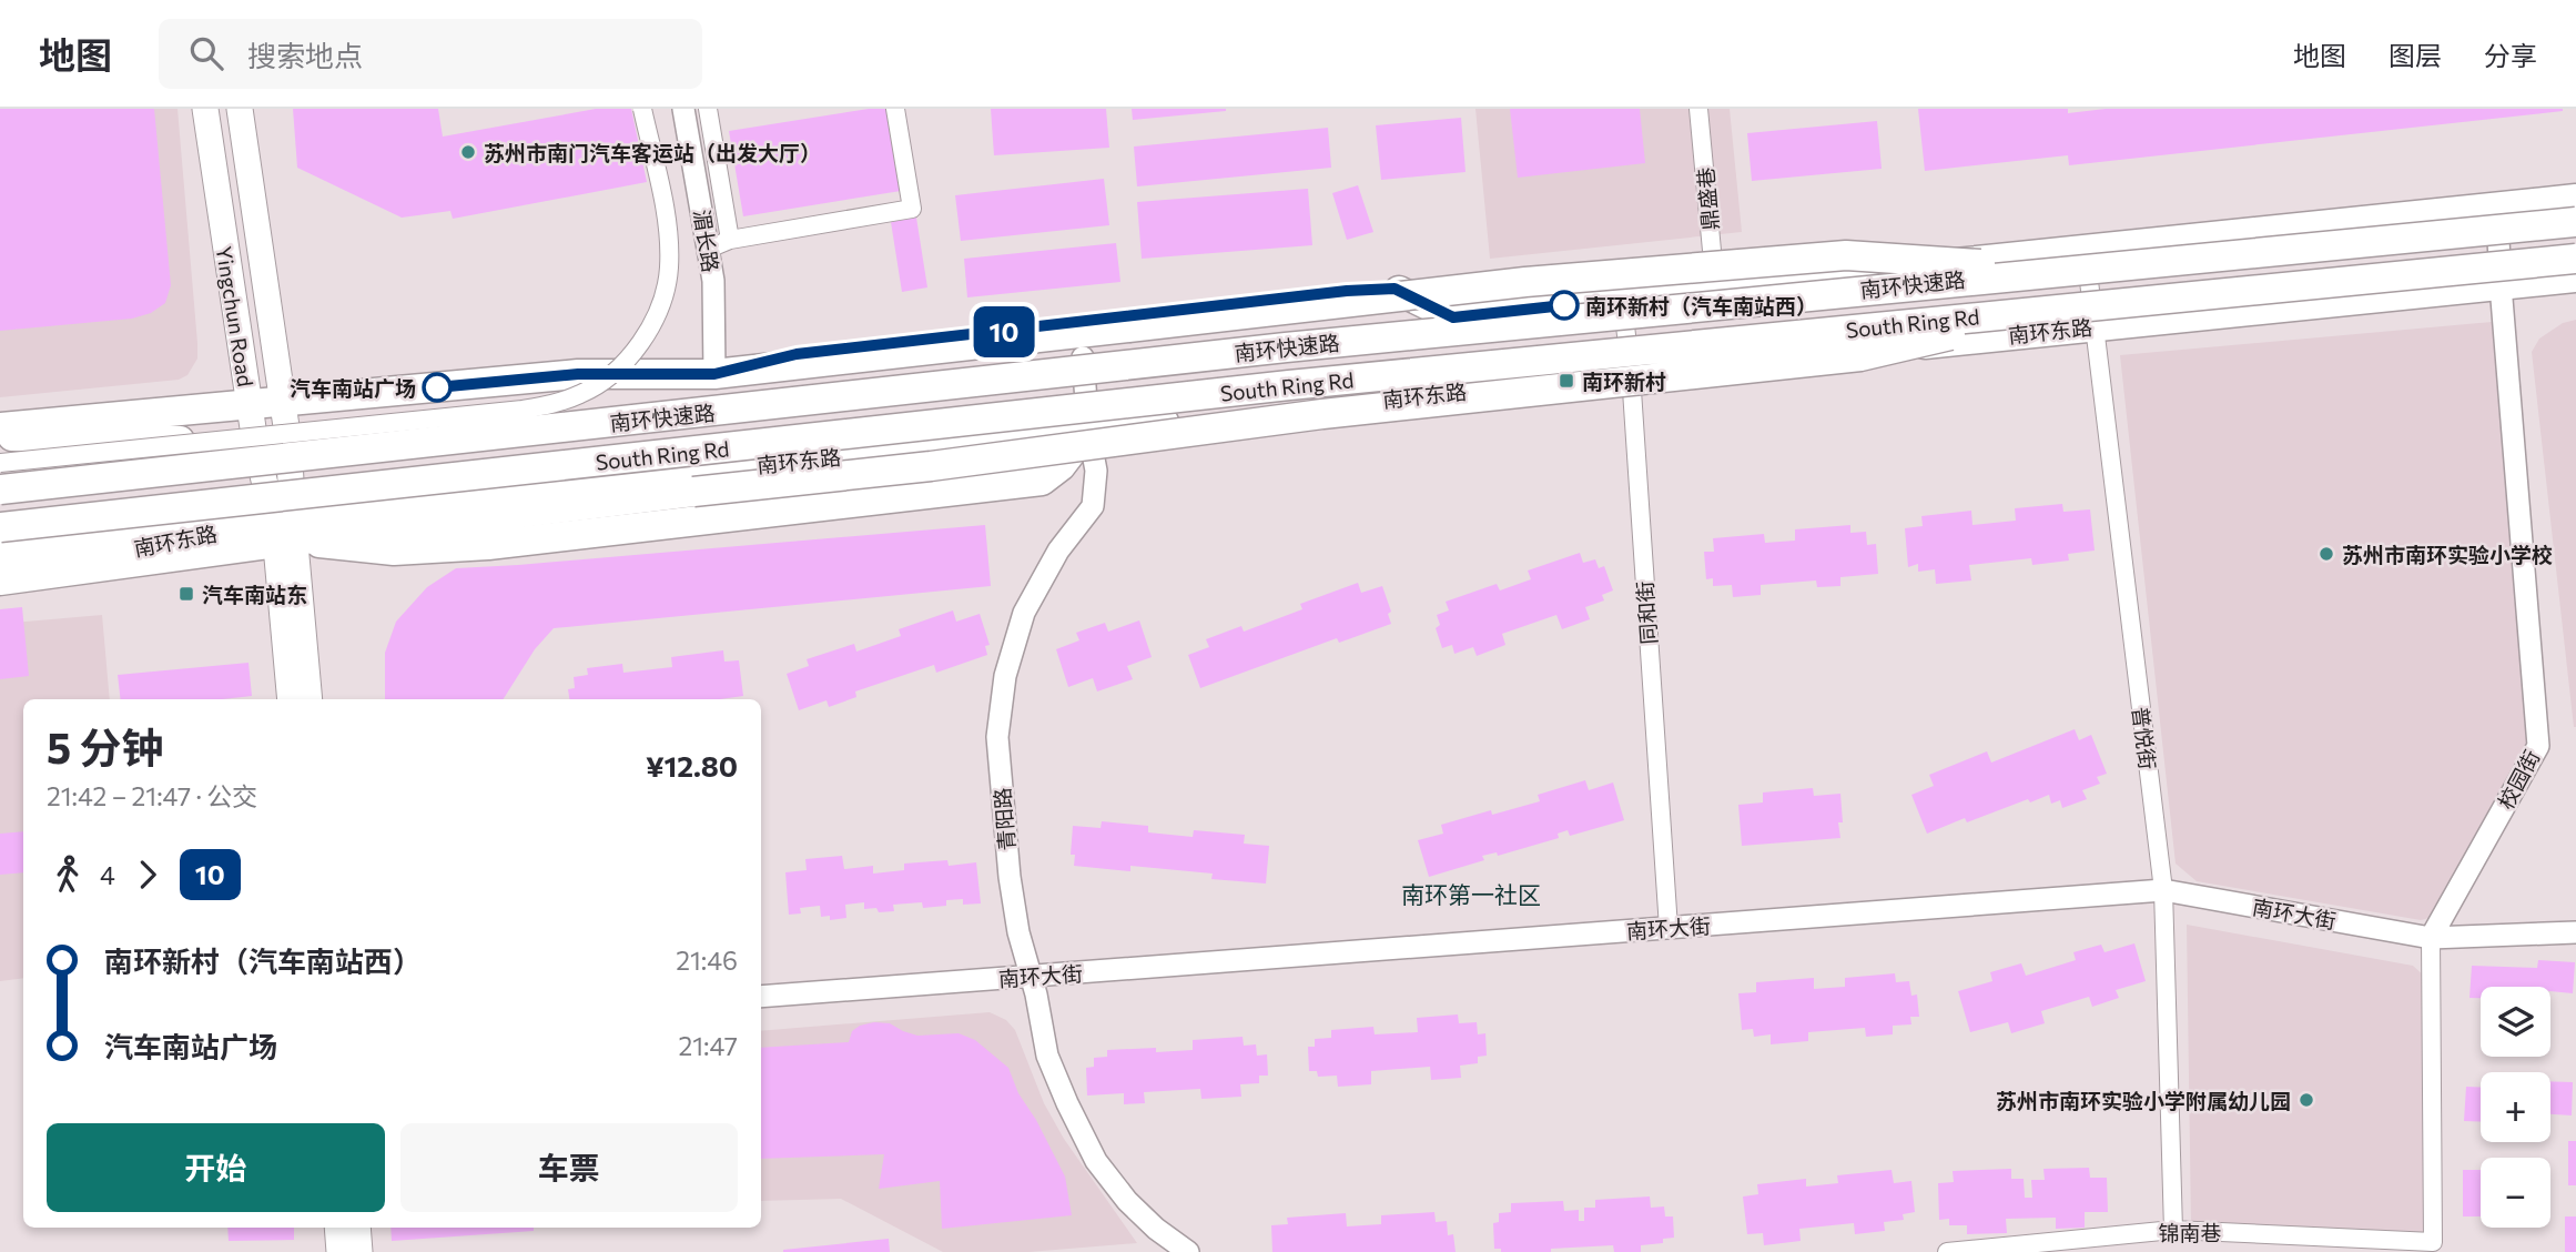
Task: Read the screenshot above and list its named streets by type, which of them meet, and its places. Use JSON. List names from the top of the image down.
{
  "streets": {
    "main road": [
      "南环快速路",
      "Yingchun Road",
      "South Ring Rd",
      "南环东路"
    ],
    "street": [
      "鼎盛巷",
      "湄长路",
      "同和街",
      "普悦街",
      "校园街",
      "青阳路",
      "南环大街",
      "锦南巷"
    ]
  },
  "crossings": [
    ["南环快速路", "普悦街"],
    ["Yingchun Road", "南环东路"],
    ["南环东路", "同和街"],
    ["南环东路", "普悦街"],
    ["南环东路", "校园街"],
    ["南环东路", "青阳路"],
    ["同和街", "南环大街"],
    ["普悦街", "南环大街"],
    ["普悦街", "锦南巷"],
    ["校园街", "南环大街"],
    ["校园街", "锦南巷"],
    ["青阳路", "南环大街"]
  ],
  "districts": ["南环第一社区"],
  "places": {
    "other": [
      "苏州市南门汽车客运站（出发大厅）",
      "南环新村（汽车南站西）",
      "汽车南站广场",
      "苏州市南环实验小学校",
      "苏州市南环实验小学附属幼儿园"
    ],
    "transit": ["南环新村", "汽车南站东"]
  },
  "lines": ["bus line 10"],
  "page": {
    "header": "地图",
    "search": "搜索地点",
    "nav": ["地图", "图层", "分享"],
    "on_map": "10",
    "heading": ["5 分钟", "21:42 – 21:47 · 公交", "¥12.80"],
    "legs": ["4", "10"],
    "list": [
      {
        "name": "南环新村（汽车南站西）",
        "value": "21:46"
      },
      {
        "name": "汽车南站广场",
        "value": "21:47"
      }
    ],
    "map_buttons": ["+", "−"],
    "buttons": ["开始", "车票"]
  }
}
